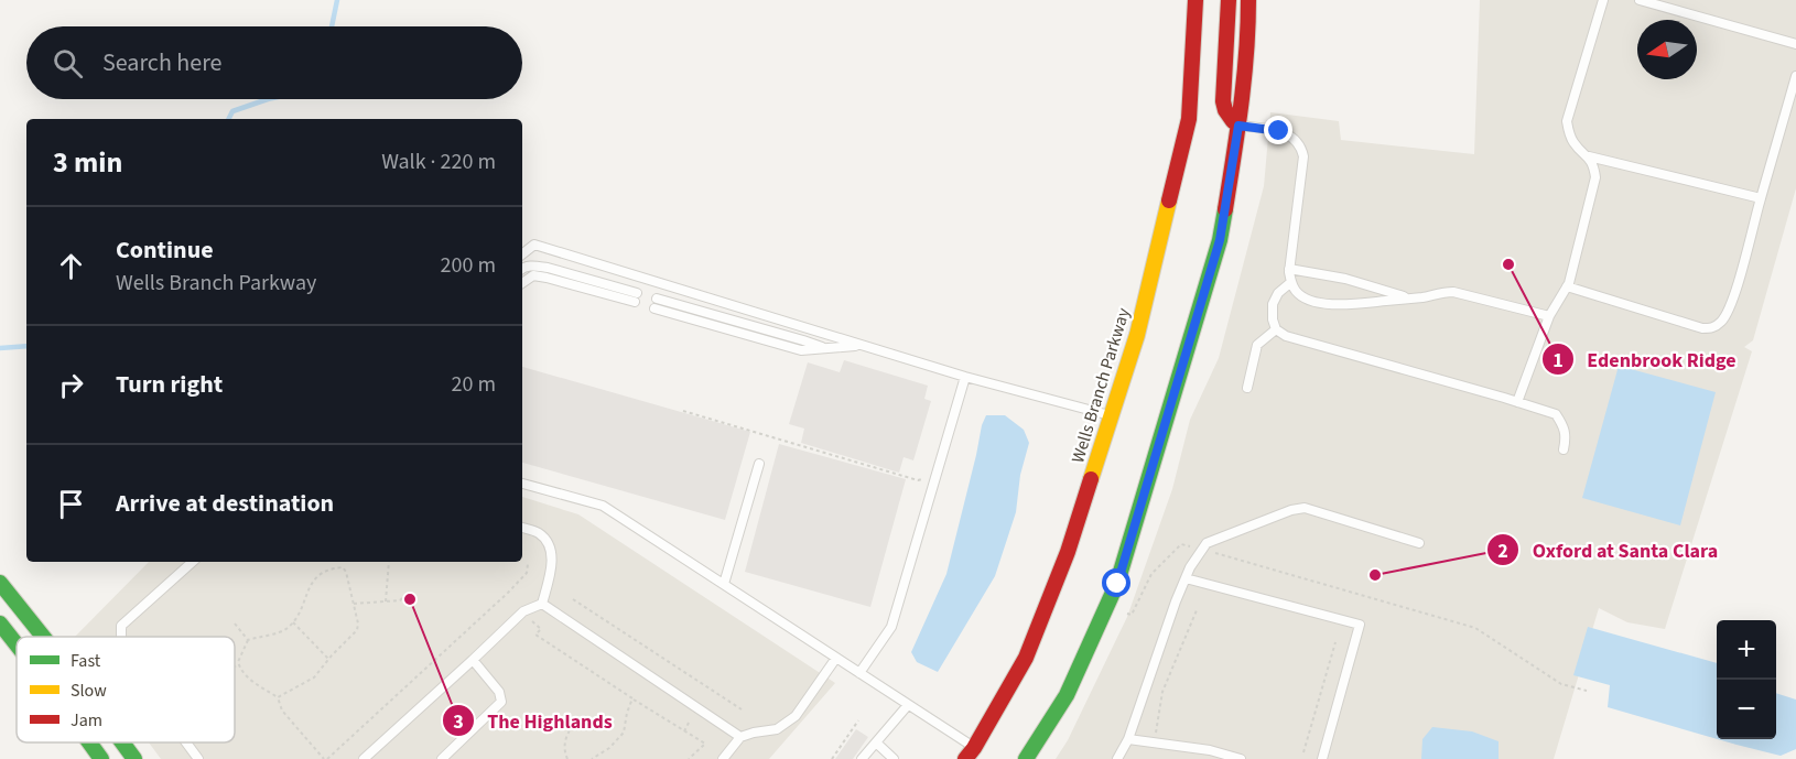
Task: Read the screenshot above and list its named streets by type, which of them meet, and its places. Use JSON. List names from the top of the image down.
{
  "streets": {
    "main road": ["Wells Branch Parkway"]
  },
  "places": ["Edenbrook Ridge", "Oxford at Santa Clara", "The Highlands"],
  "legend": ["Fast", "Slow", "Jam"],
  "north": "left",
  "page": {
    "search": "Search here",
    "heading": ["3 min", "Walk · 220 m"],
    "list": [
      ["Continue", "Wells Branch Parkway", "200 m"],
      ["Turn right", "20 m"],
      "Arrive at destination"
    ],
    "map_buttons": ["+", "−"]
  }
}
